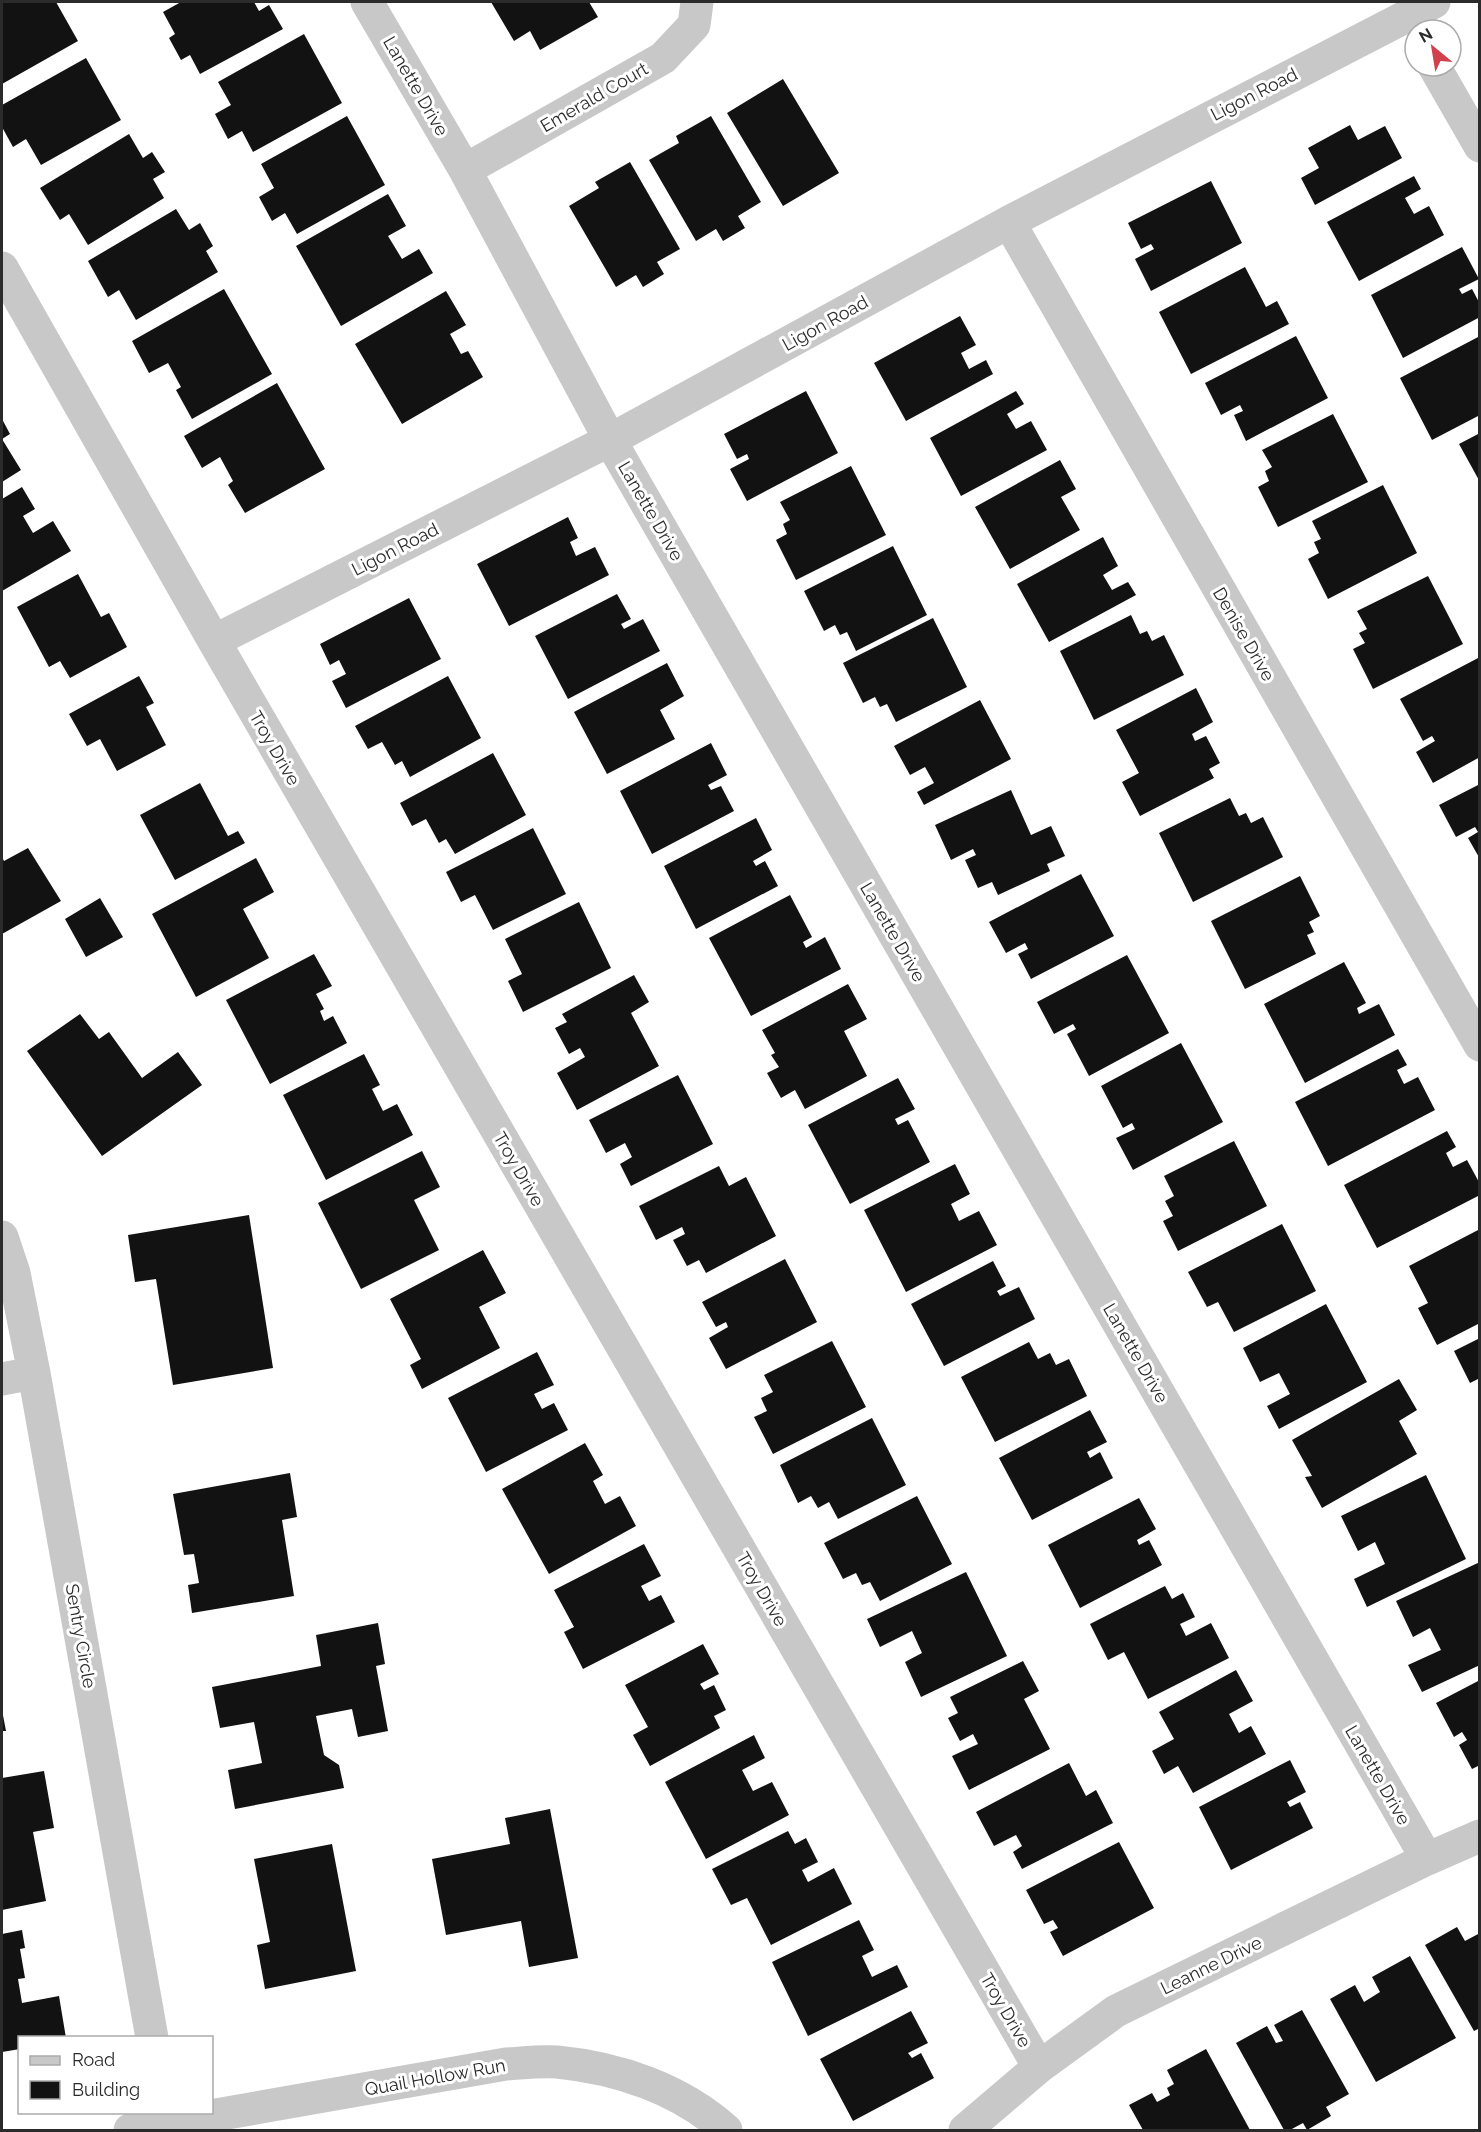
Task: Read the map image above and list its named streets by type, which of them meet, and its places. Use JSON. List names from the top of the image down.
{
  "streets": {
    "street": [
      "Lanette Drive",
      "Ligon Road",
      "Emerald Court",
      "Denise Drive",
      "Troy Drive",
      "Sentry Circle",
      "Leanne Drive",
      "Quail Hollow Run"
    ]
  },
  "crossings": [
    ["Lanette Drive", "Ligon Road"],
    ["Lanette Drive", "Emerald Court"],
    ["Lanette Drive", "Leanne Drive"],
    ["Ligon Road", "Denise Drive"],
    ["Ligon Road", "Troy Drive"],
    ["Troy Drive", "Leanne Drive"]
  ],
  "legend": ["Road", "Building"],
  "north": "top left"
}
